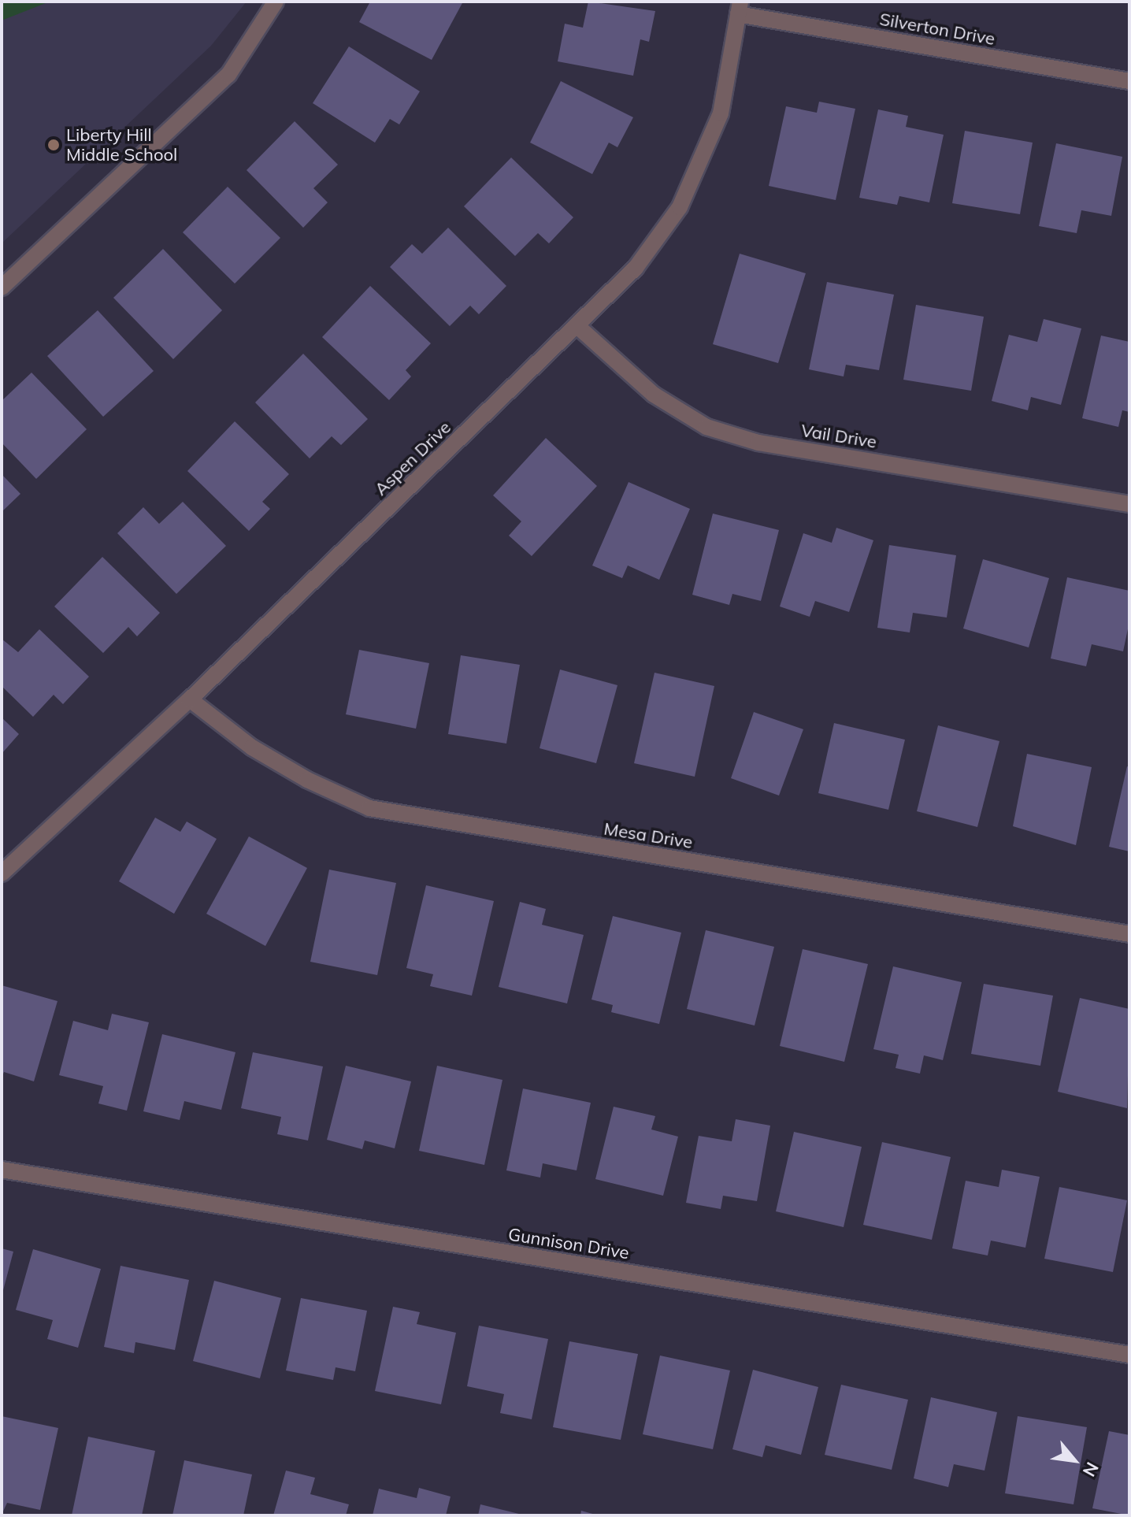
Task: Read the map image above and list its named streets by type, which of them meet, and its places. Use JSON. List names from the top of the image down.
{
  "streets": {
    "street": [
      "Silverton Drive",
      "Vail Drive",
      "Aspen Drive",
      "Mesa Drive",
      "Gunnison Drive"
    ]
  },
  "crossings": [
    ["Silverton Drive", "Aspen Drive"],
    ["Vail Drive", "Aspen Drive"],
    ["Aspen Drive", "Mesa Drive"]
  ],
  "places": ["Liberty Hill Middle School"],
  "north": "bottom right"
}
